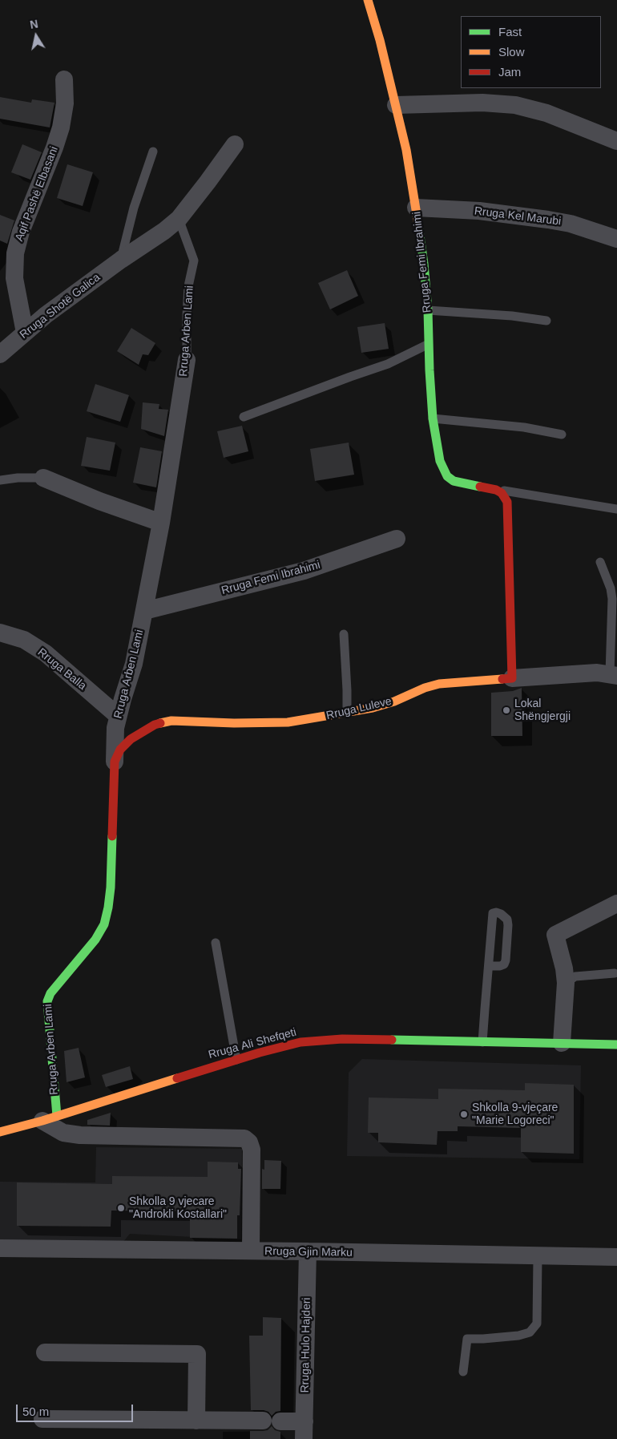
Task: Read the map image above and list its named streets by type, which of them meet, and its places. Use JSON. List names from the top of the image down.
{
  "streets": {
    "street": [
      "Aqif Pashë Elbasani",
      "Rruga Kel Marubi",
      "Rruga Femi Ibrahimi",
      "Rruga Shotë Galica",
      "Rruga Arben Lami",
      "Rruga Balla",
      "Rruga Luleve",
      "Rruga Ali Shefqeti",
      "Rruga Gjin Marku",
      "Rruga Hulo Hajderi"
    ]
  },
  "crossings": [
    ["Aqif Pashë Elbasani", "Rruga Shotë Galica"],
    ["Rruga Kel Marubi", "Rruga Femi Ibrahimi"],
    ["Rruga Femi Ibrahimi", "Rruga Arben Lami"],
    ["Rruga Shotë Galica", "Rruga Arben Lami"],
    ["Rruga Arben Lami", "Rruga Balla"],
    ["Rruga Arben Lami", "Rruga Luleve"],
    ["Rruga Arben Lami", "Rruga Ali Shefqeti"],
    ["Rruga Gjin Marku", "Rruga Hulo Hajderi"]
  ],
  "places": ["Lokal Shëngjergji", "Shkolla 9-vjeçare \"Marie Logoreci\"", "Shkolla 9 vjecare \"Androkli Kostallari\""],
  "legend": ["Fast", "Slow", "Jam"],
  "scale_bar": "50 m",
  "north": "top"
}
